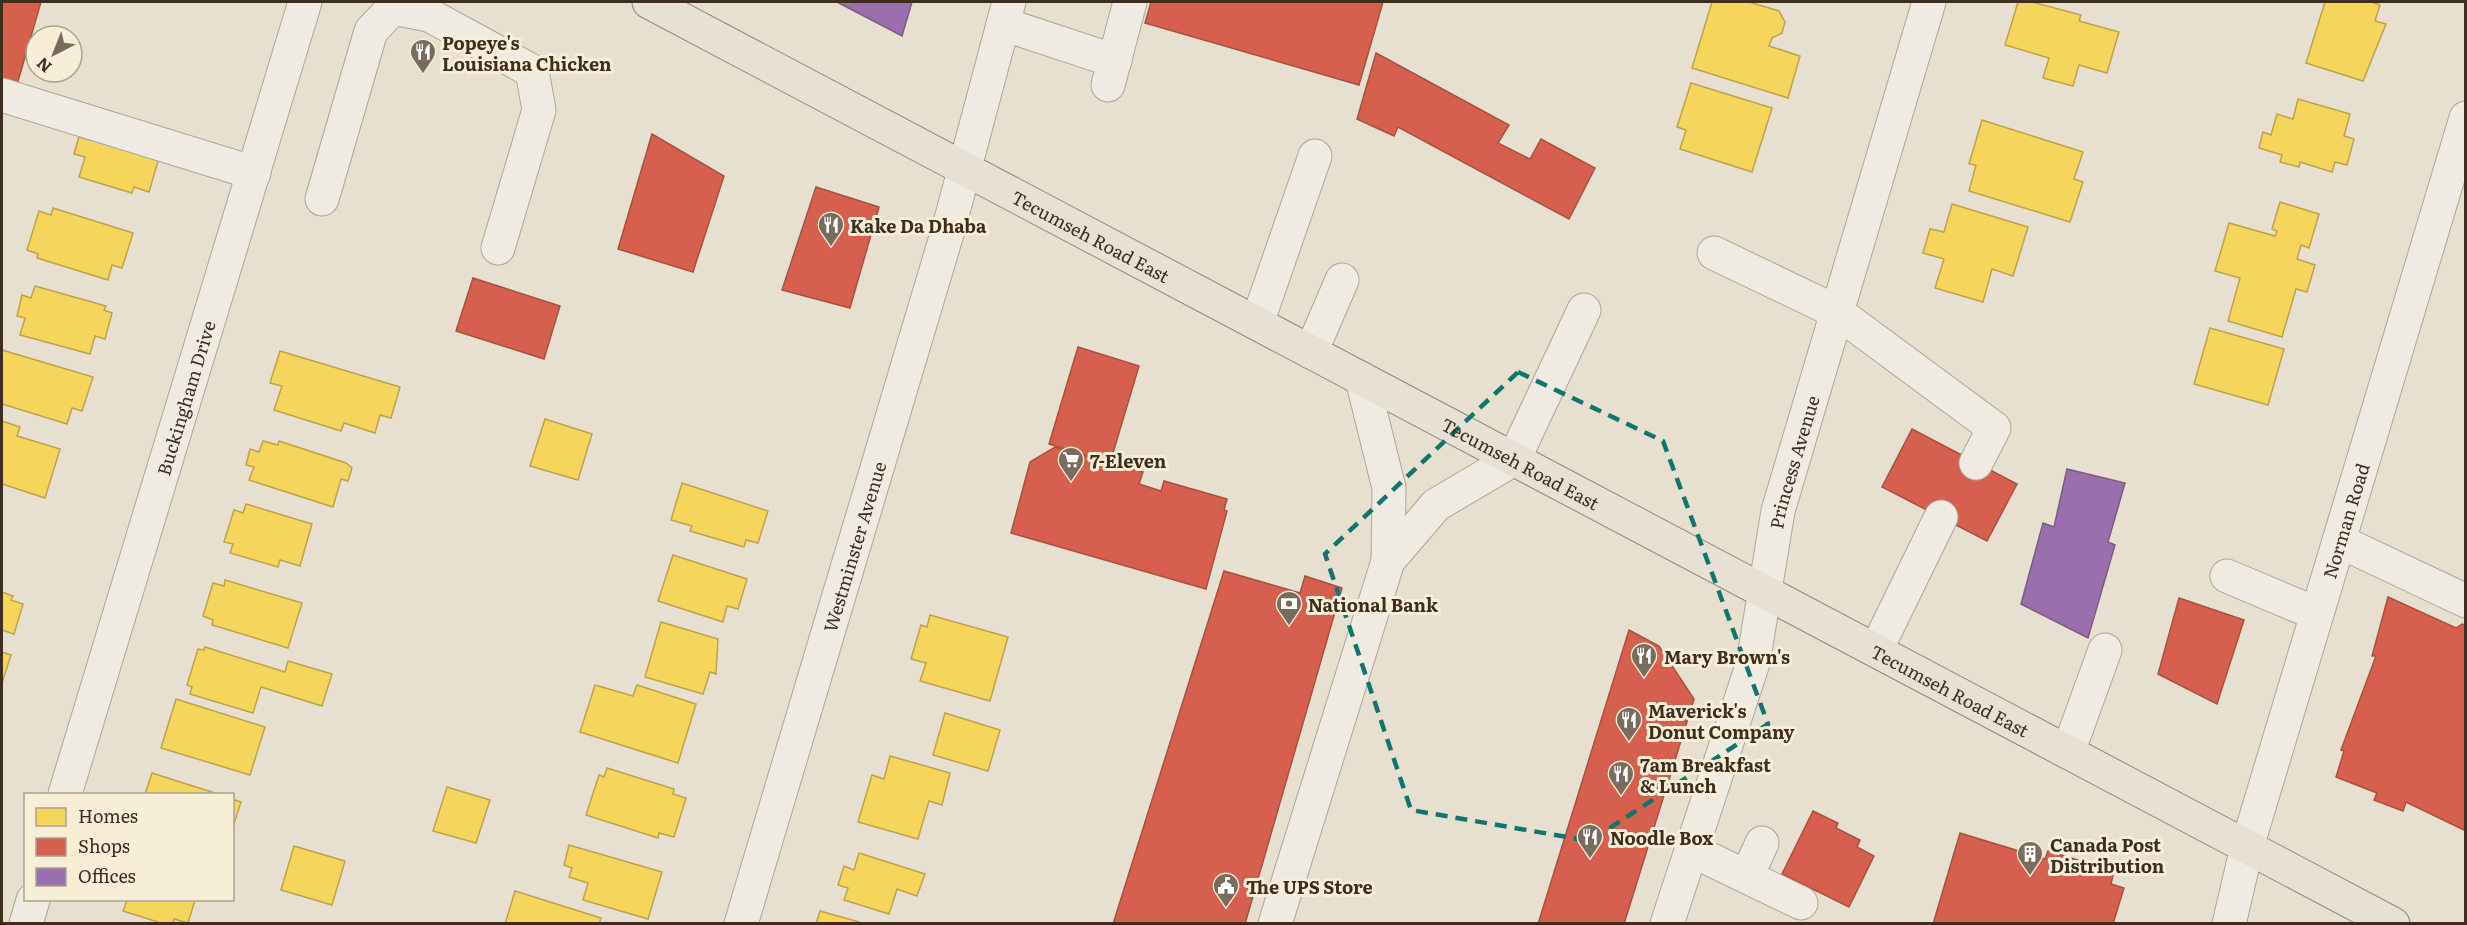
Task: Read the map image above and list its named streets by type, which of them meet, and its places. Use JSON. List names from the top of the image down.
{
  "streets": {
    "main road": ["Tecumseh Road East"],
    "street": [
      "Buckingham Drive",
      "Princess Avenue",
      "Norman Road",
      "Westminster Avenue"
    ]
  },
  "crossings": [
    ["Tecumseh Road East", "Princess Avenue"],
    ["Tecumseh Road East", "Norman Road"],
    ["Tecumseh Road East", "Westminster Avenue"]
  ],
  "places": {
    "restaurant": [
      "Popeye's Louisiana Chicken",
      "Kake Da Dhaba",
      "Mary Brown's",
      "Maverick's Donut Company",
      "7am Breakfast & Lunch",
      "Noodle Box"
    ],
    "supermarket": ["7-Eleven"],
    "bank": ["National Bank"],
    "building": ["Canada Post Distribution"],
    "public building": ["The UPS Store"]
  },
  "legend": ["Homes", "Shops", "Offices"],
  "north": "bottom left"
}
